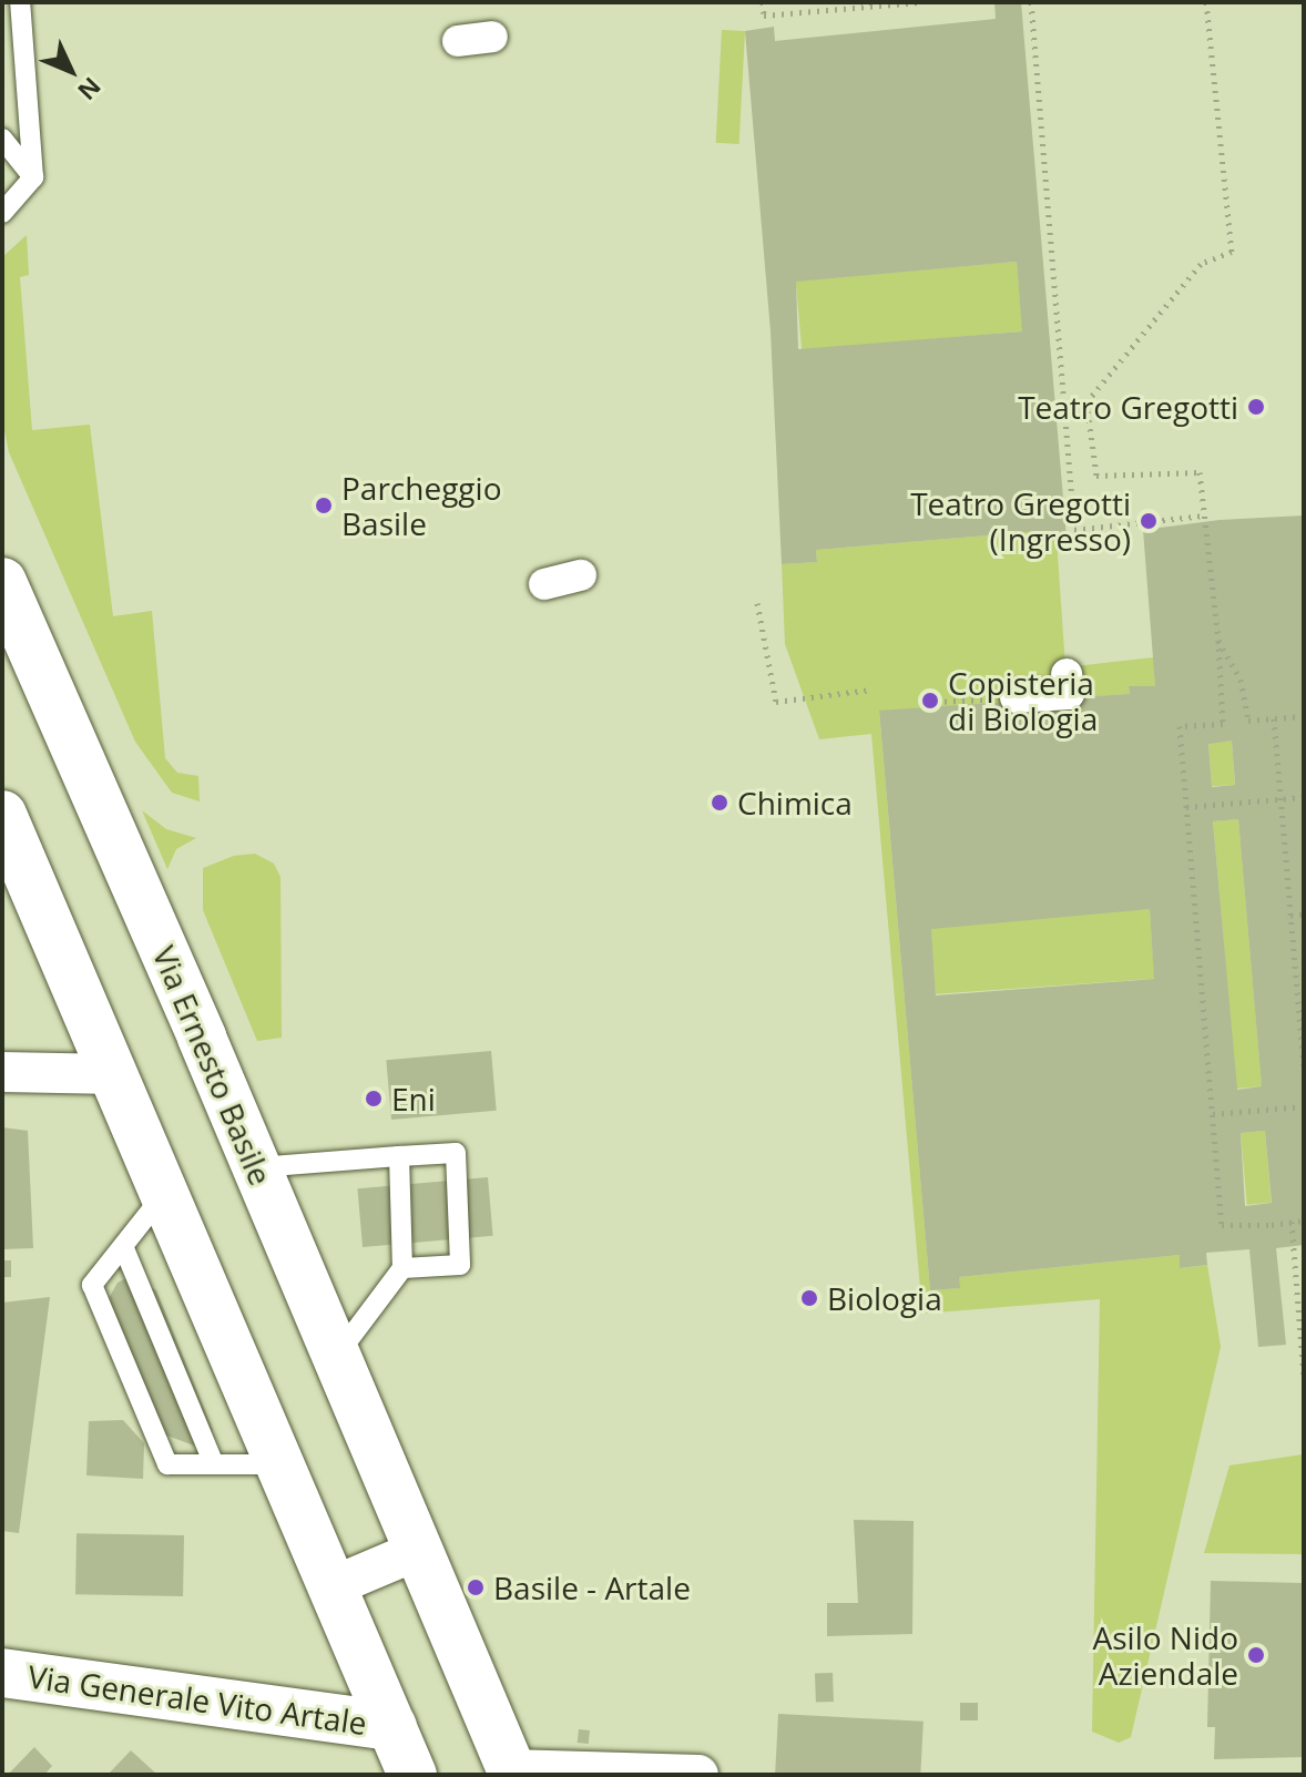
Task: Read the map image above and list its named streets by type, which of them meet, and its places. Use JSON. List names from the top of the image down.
{
  "streets": {
    "main road": ["Via Ernesto Basile", "Via Generale Vito Artale"]
  },
  "places": [
    "Teatro Gregotti",
    "Parcheggio Basile",
    "Teatro Gregotti (Ingresso)",
    "Copisteria di Biologia",
    "Chimica",
    "Eni",
    "Biologia",
    "Basile - Artale",
    "Asilo Nido Aziendale"
  ],
  "north": "bottom right"
}
